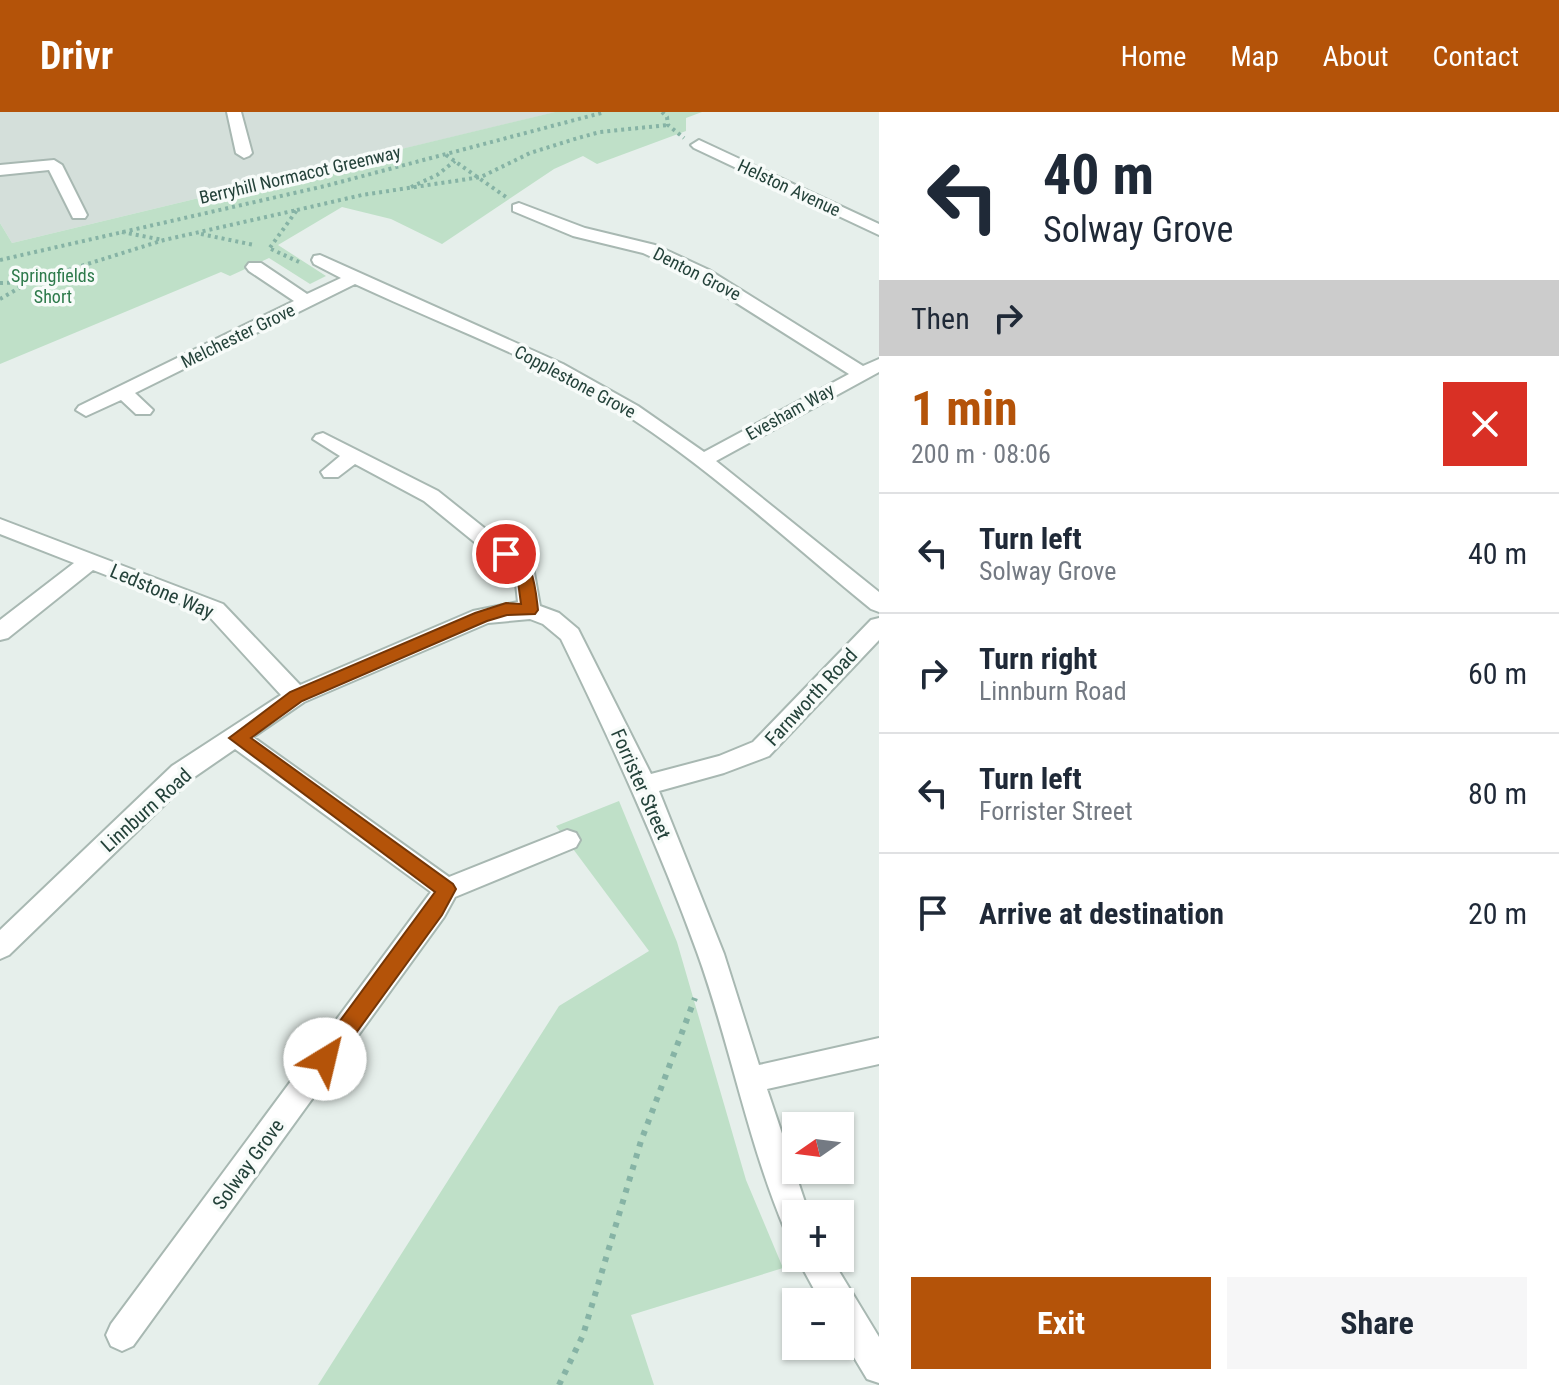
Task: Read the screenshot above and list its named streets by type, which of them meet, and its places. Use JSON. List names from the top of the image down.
{
  "streets": {
    "street": [
      "Helston Avenue",
      "Denton Grove",
      "Melchester Grove",
      "Copplestone Grove",
      "Evesham Way",
      "Ledstone Way",
      "Farnworth Road",
      "Forrister Street",
      "Linnburn Road",
      "Solway Grove"
    ],
    "path": ["Berryhill Normacot Greenway"]
  },
  "crossings": [
    ["Denton Grove", "Evesham Way"],
    ["Melchester Grove", "Copplestone Grove"],
    ["Copplestone Grove", "Evesham Way"],
    ["Ledstone Way", "Linnburn Road"],
    ["Farnworth Road", "Forrister Street"],
    ["Forrister Street", "Linnburn Road"]
  ],
  "parks": ["Springfields Short"],
  "north": "left",
  "page": {
    "header": "Drivr",
    "nav": [
      "Home",
      "Map",
      "About",
      "Contact"
    ],
    "turn": ["40 m", "Solway Grove"],
    "then": "Then",
    "heading": ["1 min", "200 m · 08:06"],
    "list": [
      {
        "name": "Turn left",
        "note": "Solway Grove",
        "value": "40 m"
      },
      {
        "name": "Turn right",
        "note": "Linnburn Road",
        "value": "60 m"
      },
      {
        "name": "Turn left",
        "note": "Forrister Street",
        "value": "80 m"
      },
      {
        "name": "Arrive at destination",
        "value": "20 m"
      }
    ],
    "map_buttons": ["+", "−"],
    "buttons": ["Exit", "Share"]
  }
}
